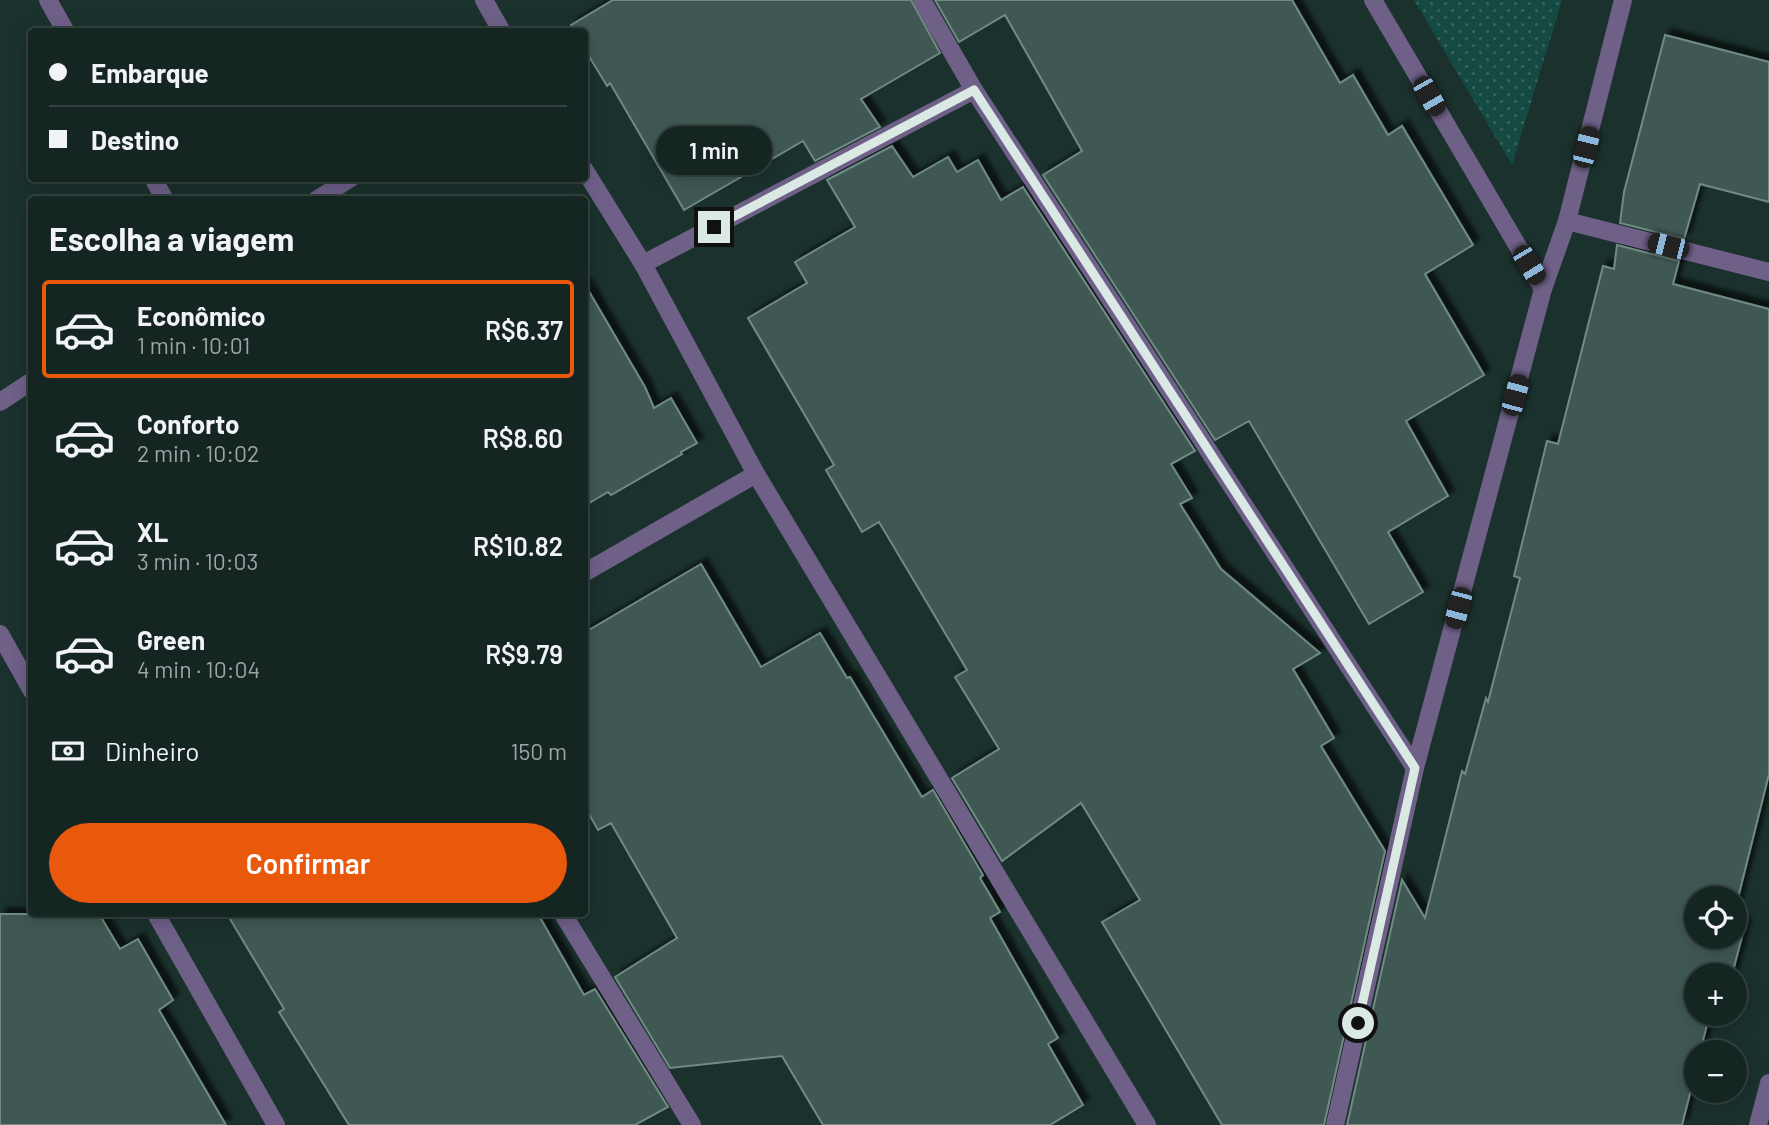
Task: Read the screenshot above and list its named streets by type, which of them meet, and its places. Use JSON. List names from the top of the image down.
{
  "page": {
    "banner": ["Embarque", "Destino"],
    "bubble": "1 min",
    "heading": "Escolha a viagem",
    "list": [
      {
        "name": "Econômico",
        "note": "1 min · 10:01",
        "value": "R$6.37"
      },
      {
        "name": "Conforto",
        "note": "2 min · 10:02",
        "value": "R$8.60"
      },
      {
        "name": "XL",
        "note": "3 min · 10:03",
        "value": "R$10.82"
      },
      {
        "name": "Green",
        "note": "4 min · 10:04",
        "value": "R$9.79"
      }
    ],
    "pay": ["Dinheiro", "150 m"],
    "buttons": "Confirmar",
    "map_buttons": ["+", "−"]
  }
}
